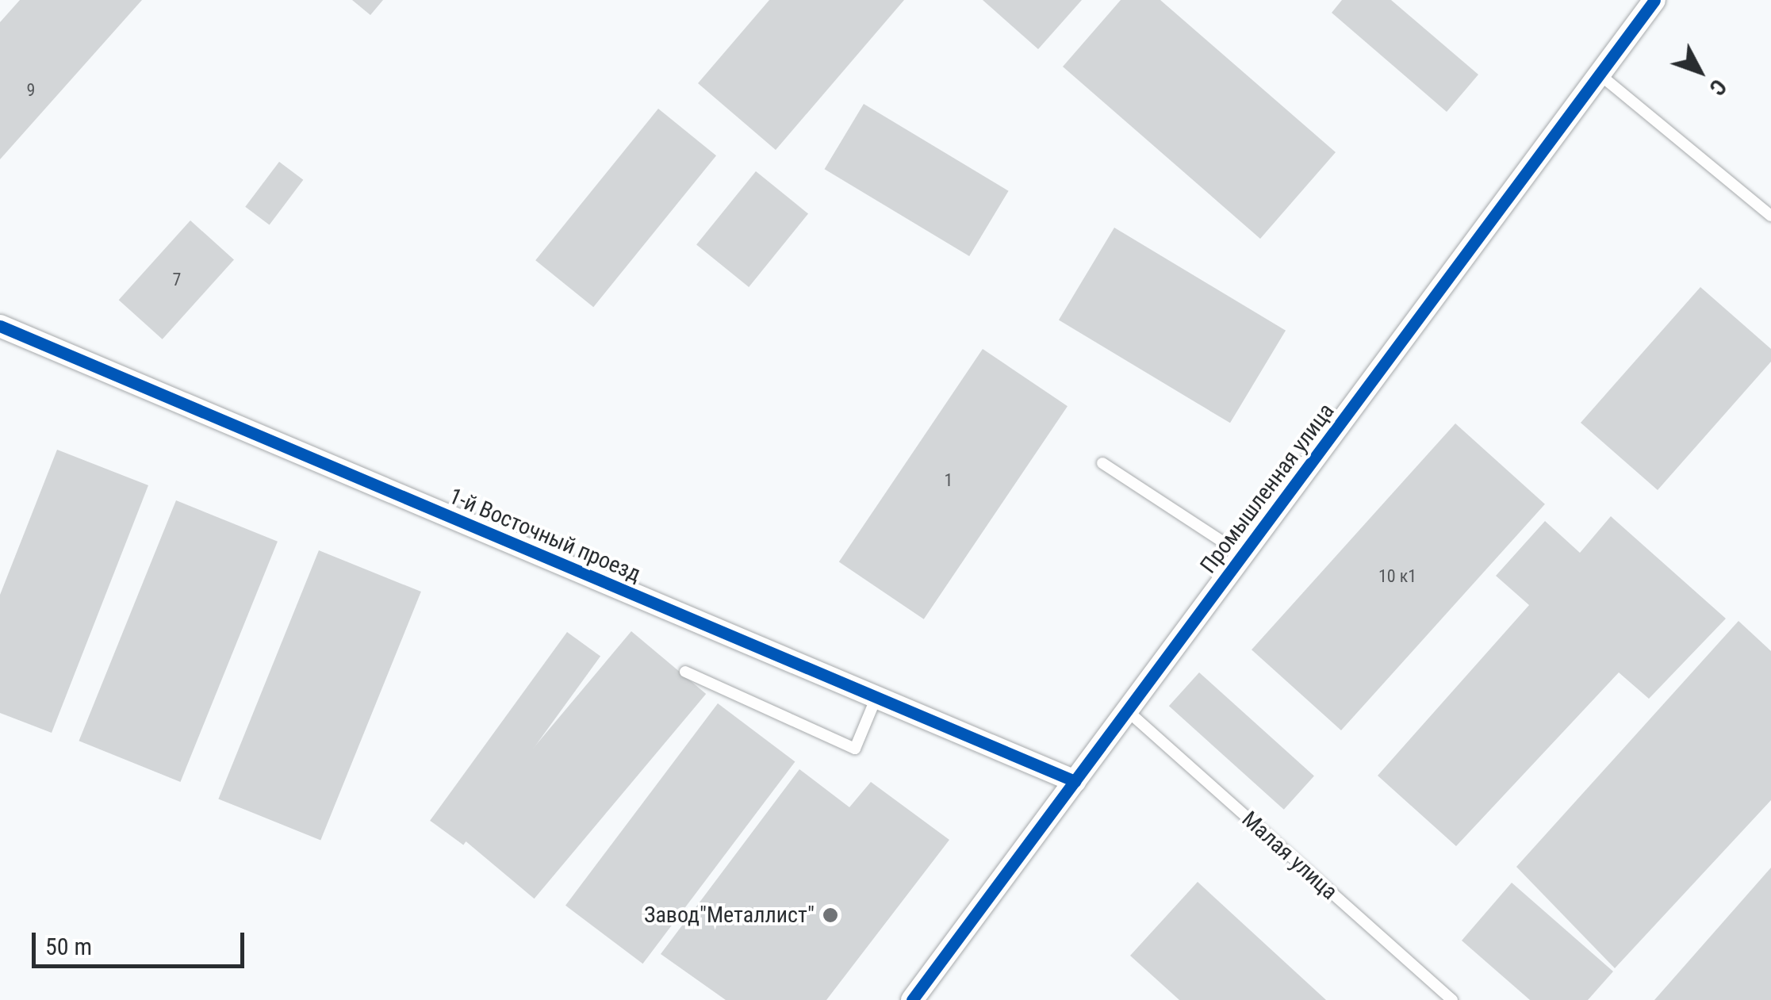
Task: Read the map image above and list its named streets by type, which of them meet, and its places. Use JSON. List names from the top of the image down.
{
  "streets": {
    "street": ["Промышленная улица", "1-й Восточный проезд"],
    "lane": ["Малая улица"]
  },
  "crossings": [
    ["Промышленная улица", "1-й Восточный проезд"],
    ["Промышленная улица", "Малая улица"]
  ],
  "places": ["Завод\"Металлист\""],
  "house_numbers": [
    "9",
    "7",
    "1",
    "10 к1"
  ],
  "scale_bar": "50 m",
  "north": "bottom right"
}
